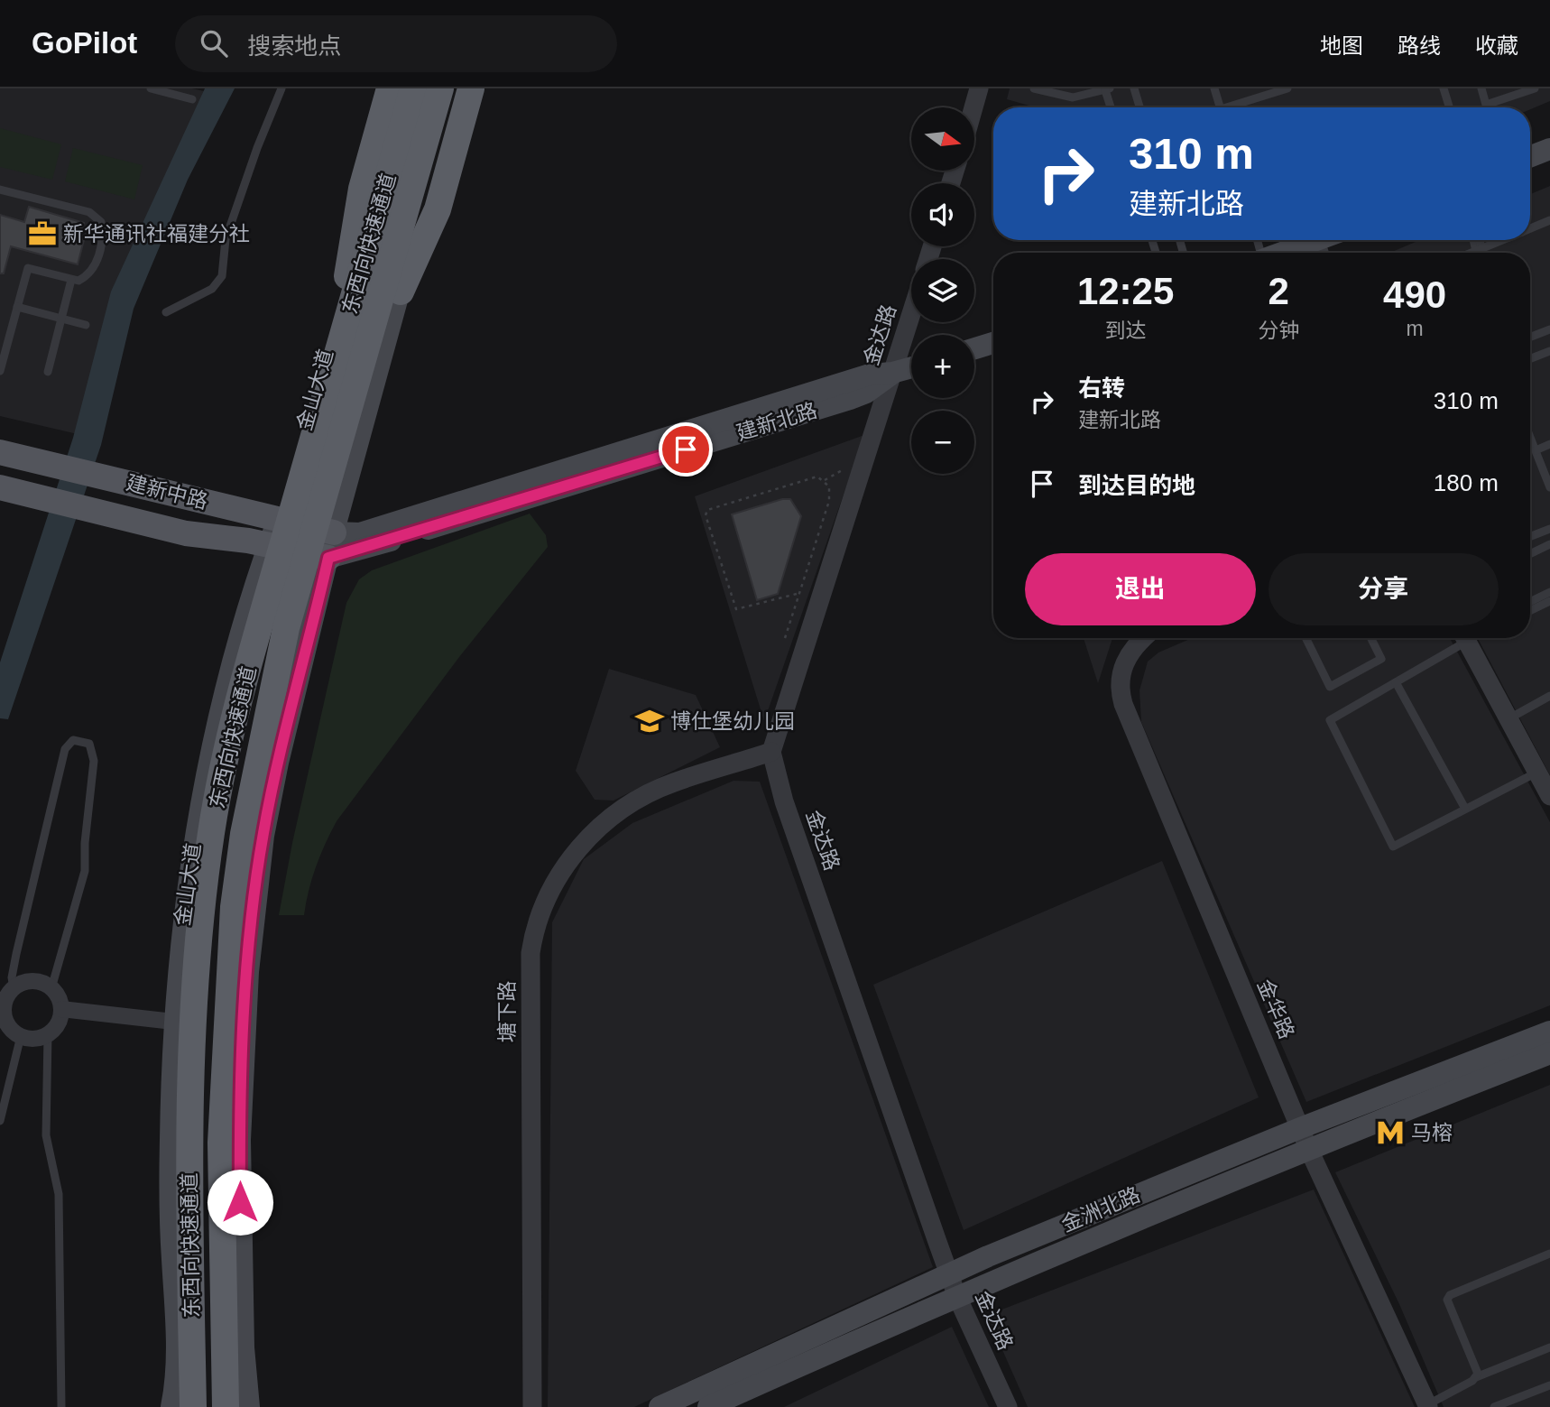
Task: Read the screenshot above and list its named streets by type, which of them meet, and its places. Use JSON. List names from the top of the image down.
{
  "streets": {
    "highway": ["东西向快速通道"],
    "main road": [
      "金山大道",
      "建新北路",
      "建新中路",
      "金洲北路"
    ],
    "street": ["金达路", "金华路", "塘下路"]
  },
  "crossings": [
    ["东西向快速通道", "金山大道"],
    ["金达路", "建新北路"],
    ["金达路", "塘下路"],
    ["金达路", "金洲北路"],
    ["金山大道", "建新中路"],
    ["建新北路", "建新中路"],
    ["金华路", "金洲北路"]
  ],
  "places": {
    "office": ["新华通讯社福建分社"],
    "school or university": ["博仕堡幼儿园"],
    "metro station": ["马榕"]
  },
  "north": "right",
  "page": {
    "header": "GoPilot",
    "search": "搜索地点",
    "nav": ["地图", "路线", "收藏"],
    "map_buttons": ["+", "−"],
    "turn": ["310 m", "建新北路"],
    "eta": [
      "12:25",
      "到达",
      "2",
      "分钟",
      "490",
      "m"
    ],
    "list": [
      {
        "name": "右转",
        "note": "建新北路",
        "value": "310 m"
      },
      {
        "name": "到达目的地",
        "value": "180 m"
      }
    ],
    "buttons": ["退出", "分享"]
  }
}
